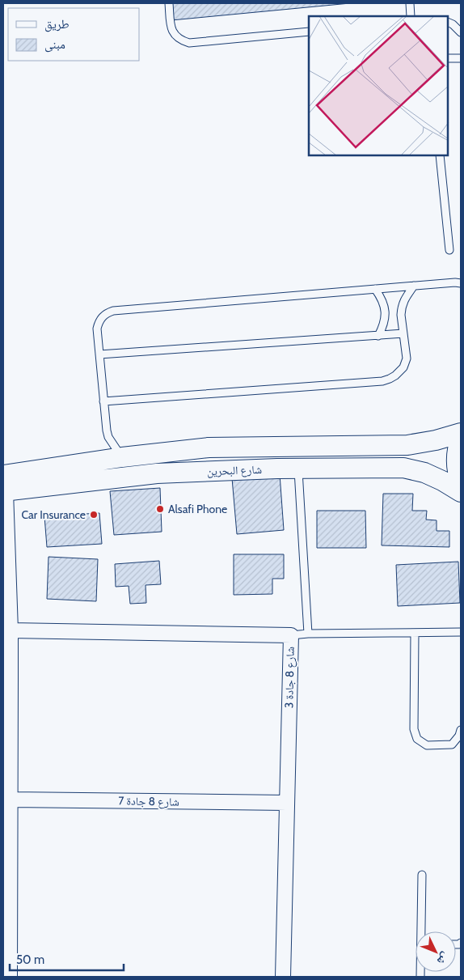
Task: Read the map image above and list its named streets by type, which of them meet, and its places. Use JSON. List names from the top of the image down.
{
  "streets": {
    "street": ["شارع البحرين", "شارع 8 جادة 3", "شارع 8 جادة 7"]
  },
  "crossings": [
    ["شارع 8 جادة 3", "شارع 8 جادة 7"]
  ],
  "places": ["Alsafi Phone", "Car Insurance"],
  "legend": ["طريق", "مبنى"],
  "scale_bar": "50 m",
  "north": "bottom right"
}
